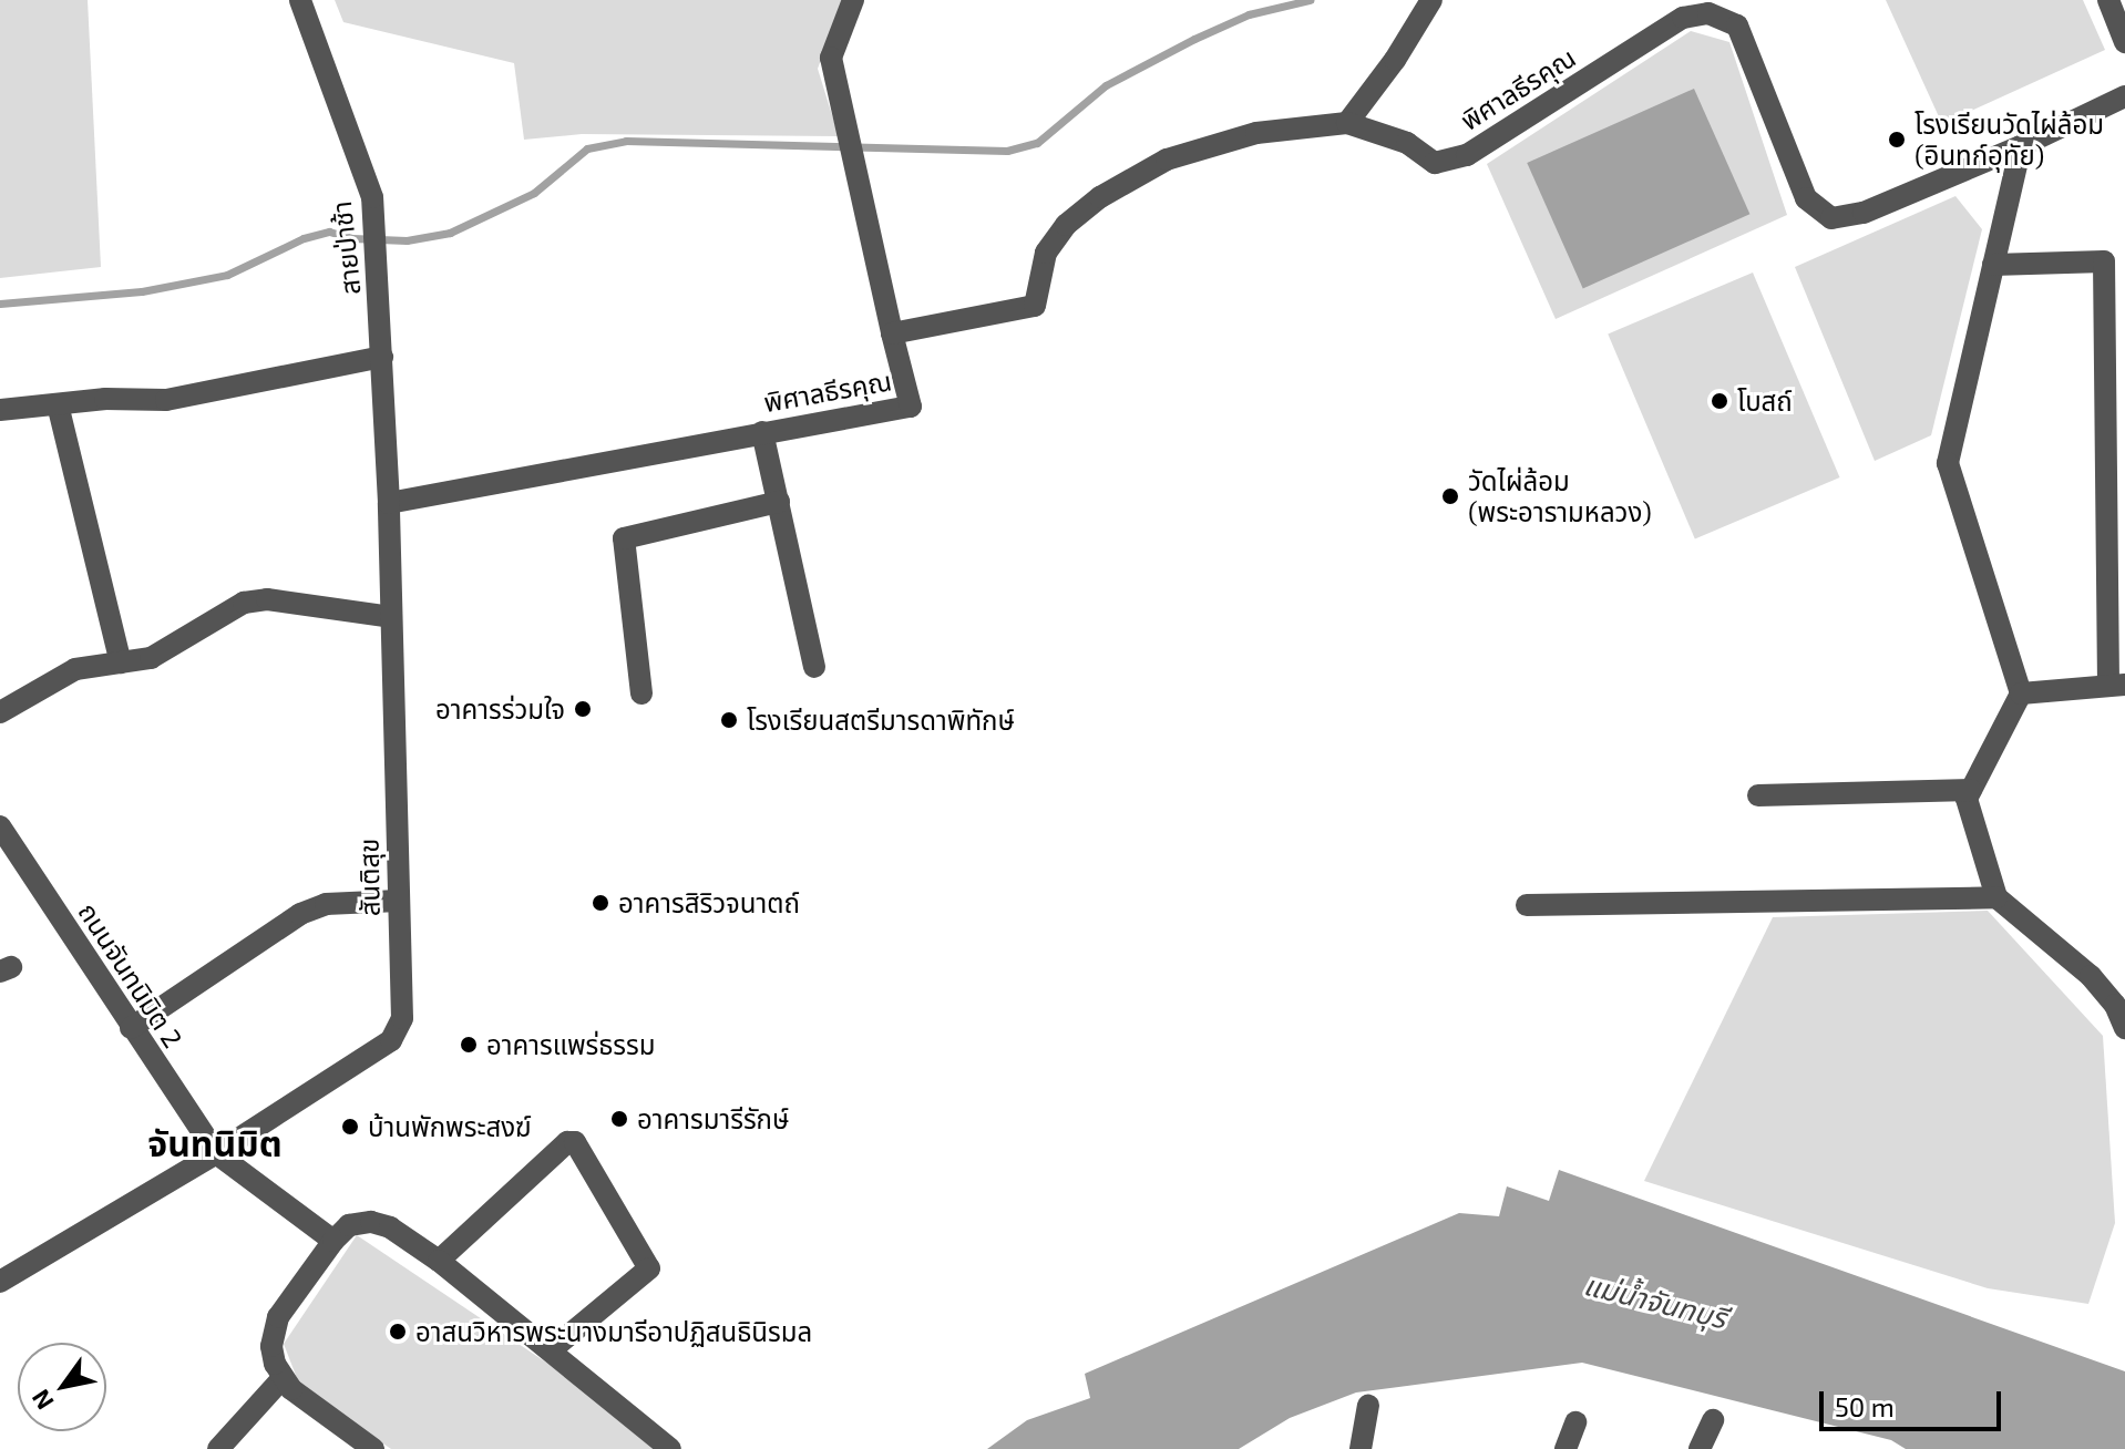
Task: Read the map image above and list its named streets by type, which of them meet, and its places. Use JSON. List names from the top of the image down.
{
  "streets": {
    "street": [
      "พิศาลธีรคุณ",
      "สายป่าช้า",
      "สันติสุข",
      "ถนนจันทนิมิต 2"
    ]
  },
  "crossings": [
    ["พิศาลธีรคุณ", "สายป่าช้า"],
    ["พิศาลธีรคุณ", "สันติสุข"],
    ["สายป่าช้า", "สันติสุข"],
    ["สันติสุข", "ถนนจันทนิมิต 2"]
  ],
  "districts": ["จันทนิมิต"],
  "water": ["แม่น้ำจันทบุรี"],
  "places": [
    "โรงเรียนวัดไผ่ล้อม (อินทก์อุทัย)",
    "โบสถ์",
    "วัดไผ่ล้อม (พระอารามหลวง)",
    "อาคารร่วมใจ",
    "โรงเรียนสตรีมารดาพิทักษ์",
    "อาคารสิริวจนาตถ์",
    "อาคารแพร่ธรรม",
    "อาคารมารีรักษ์",
    "บ้านพักพระสงฆ์",
    "อาสนวิหารพระนางมารีอาปฏิสนธินิรมล"
  ],
  "scale_bar": "50 m",
  "north": "bottom left"
}
